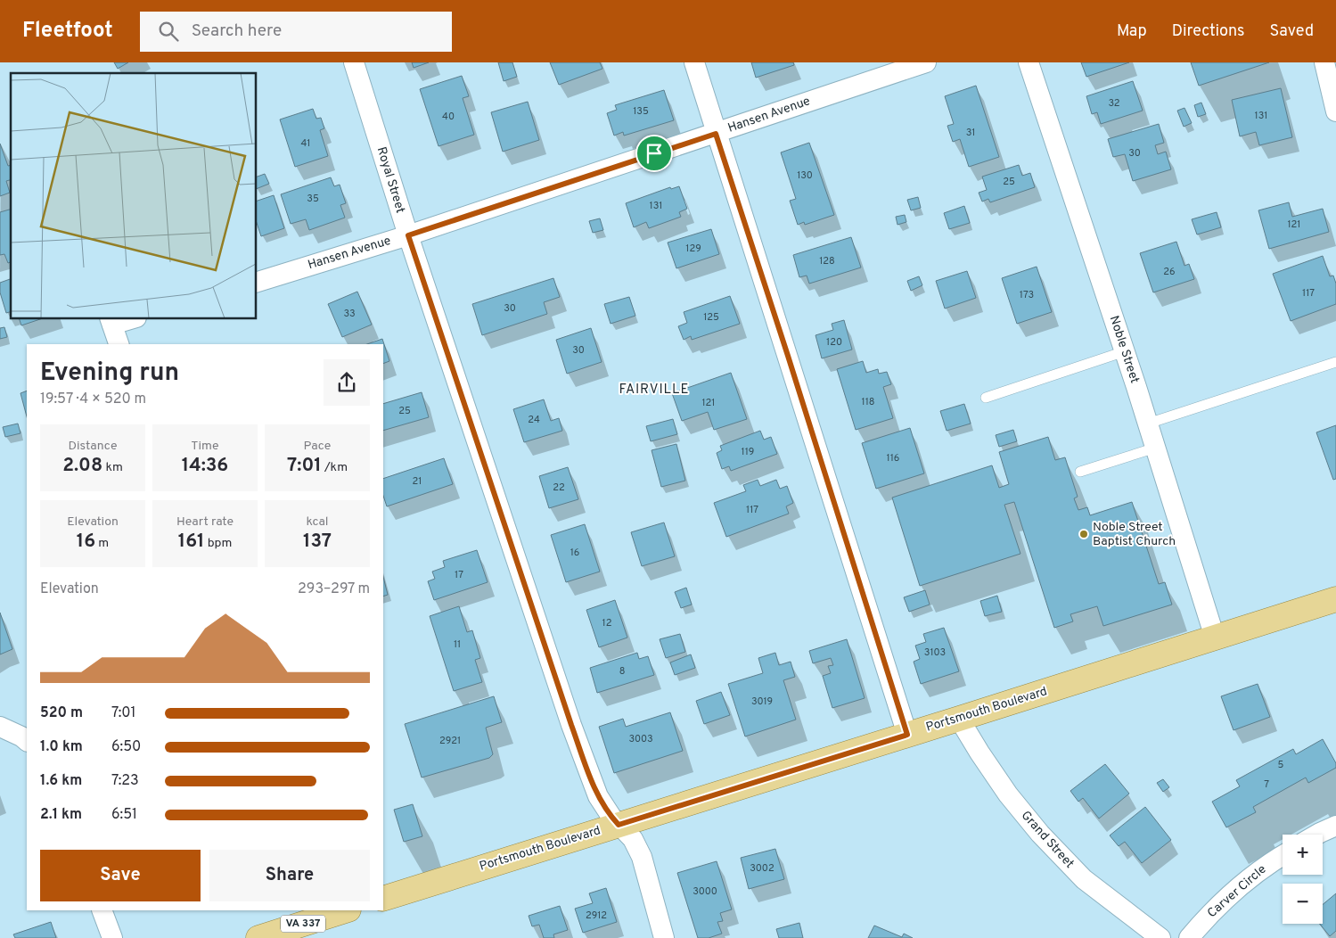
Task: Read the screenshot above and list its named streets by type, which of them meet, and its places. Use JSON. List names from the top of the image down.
{
  "streets": {
    "main road": ["Portsmouth Boulevard", "VA 337"],
    "street": [
      "Hansen Avenue",
      "Royal Street",
      "Noble Street",
      "Grand Street",
      "Carver Circle"
    ]
  },
  "crossings": [
    ["Hansen Avenue", "Royal Street"],
    ["Royal Street", "Portsmouth Boulevard"],
    ["Noble Street", "Portsmouth Boulevard"],
    ["Portsmouth Boulevard", "Grand Street"]
  ],
  "districts": ["FAIRVILLE"],
  "places": ["Noble Street Baptist Church"],
  "house_numbers": [
    "32",
    "135",
    "131",
    "40",
    "31",
    "41",
    "30",
    "130",
    "25",
    "35",
    "131",
    "121",
    "129",
    "128",
    "26",
    "117",
    "173",
    "30",
    "33",
    "125",
    "120",
    "30",
    "118",
    "121",
    "25",
    "24",
    "119",
    "116",
    "21",
    "22",
    "117",
    "16",
    "17",
    "12",
    "11",
    "3103",
    "8",
    "3019",
    "3003",
    "2921",
    "5",
    "7",
    "3002",
    "3000",
    "2912"
  ],
  "page": {
    "header": "Fleetfoot",
    "search": "Search here",
    "nav": ["Map", "Directions", "Saved"],
    "heading": ["Evening run", "19:57 · 4 × 520 m"],
    "stats": [
      ["Distance", "2.08 km"],
      ["Time", "14:36"],
      ["Pace", "7:01 /km"],
      ["Elevation", "16 m"],
      ["Heart rate", "161 bpm"],
      ["kcal", "137"]
    ],
    "chart": ["Elevation", "293–297 m"],
    "list": [
      {
        "name": "520 m",
        "note": "7:01"
      },
      {
        "name": "1.0 km",
        "note": "6:50"
      },
      {
        "name": "1.6 km",
        "note": "7:23"
      },
      {
        "name": "2.1 km",
        "note": "6:51"
      }
    ],
    "map_buttons": ["+", "−"],
    "buttons": ["Save", "Share"]
  }
}
